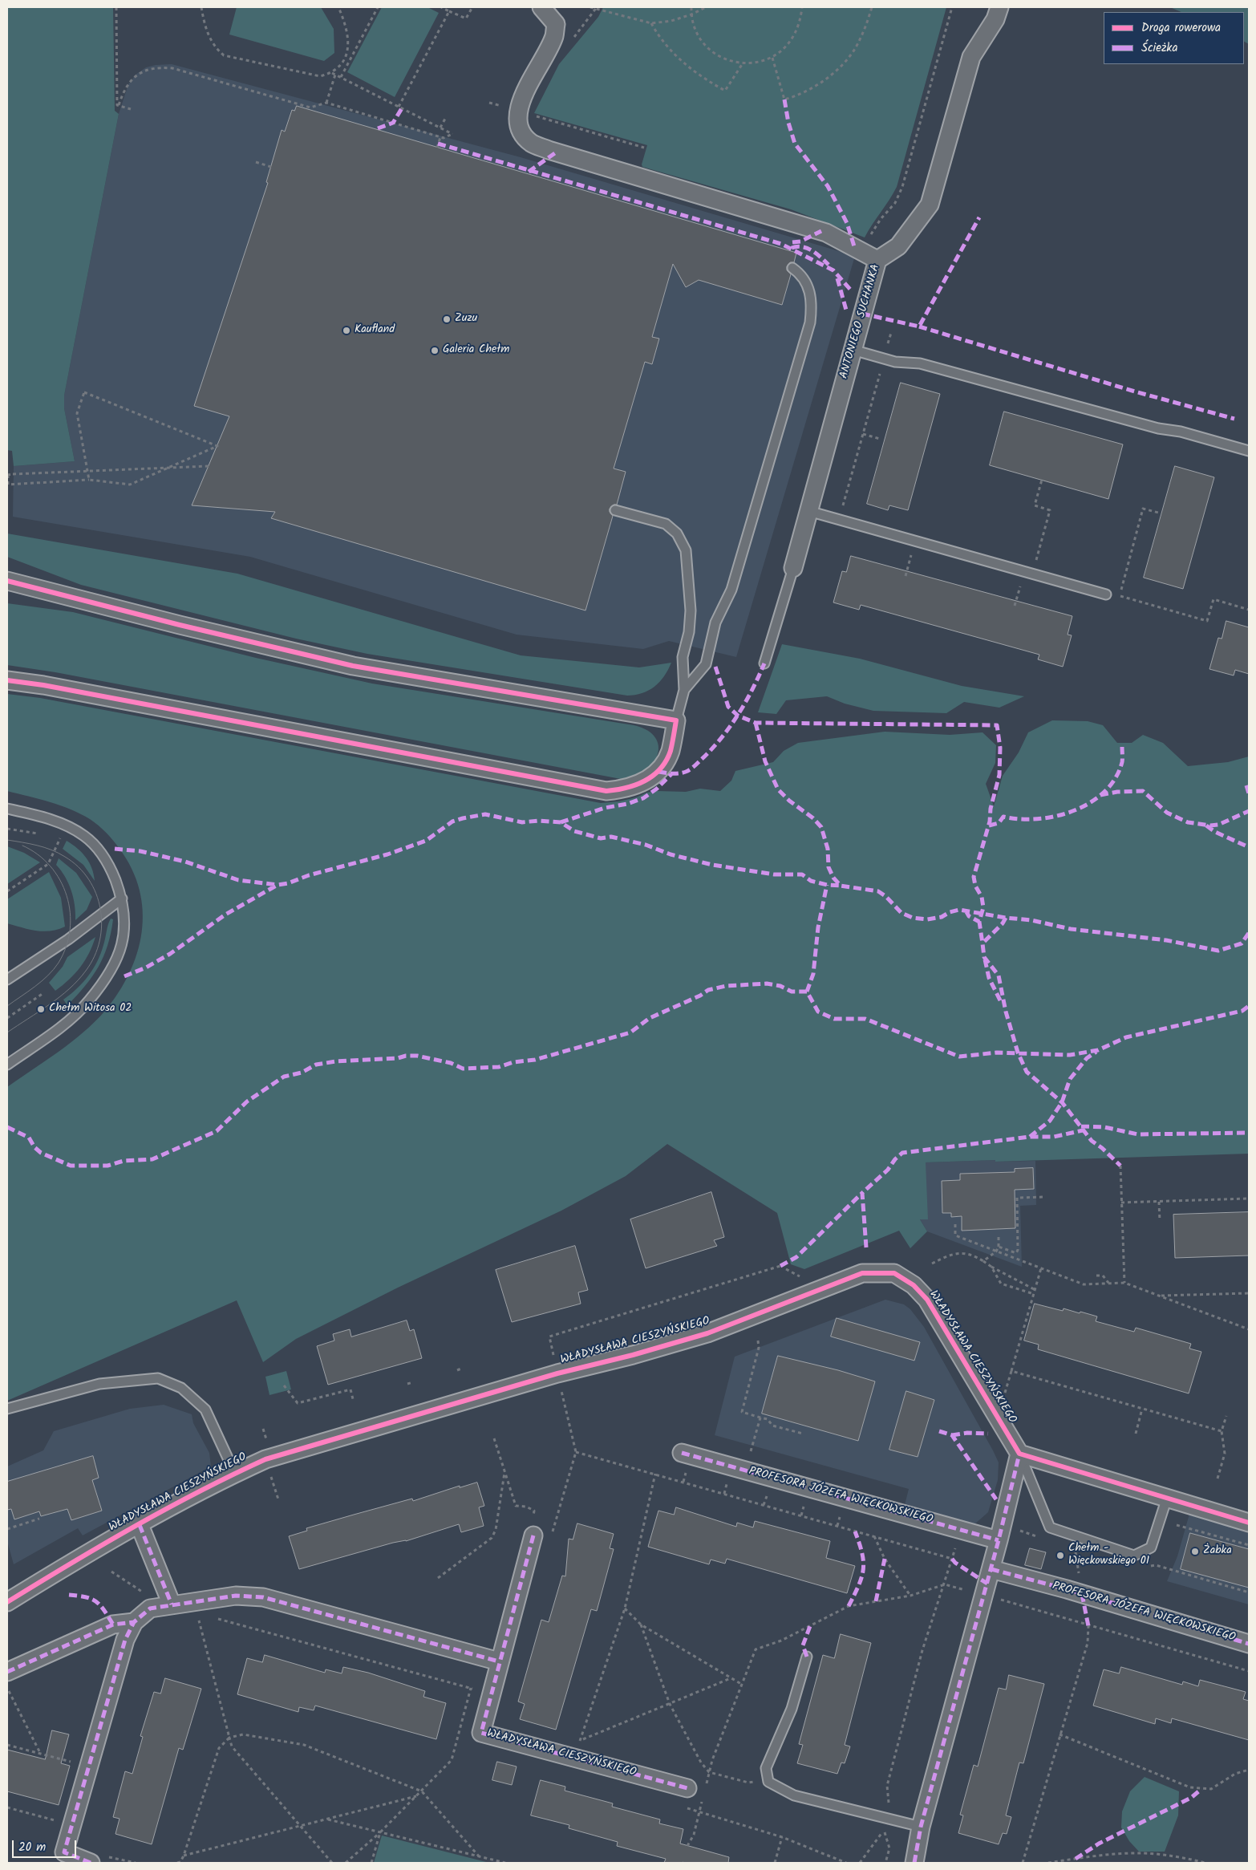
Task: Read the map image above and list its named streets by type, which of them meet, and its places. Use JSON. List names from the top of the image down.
{
  "streets": {
    "street": ["ANTONIEGO SUCHANKA", "WŁADYSŁAWA CIESZYŃSKIEGO", "PROFESORA JÓZEFA WIĘCKOWSKIEGO"]
  },
  "places": [
    "Zuzu",
    "Kaufland",
    "Galeria Chełm",
    "Chełm Witosa 02",
    "Żabka",
    "Chełm - Więckowskiego 01"
  ],
  "legend": ["Droga rowerowa", "Ścieżka"],
  "scale_bar": "20 m"
}
